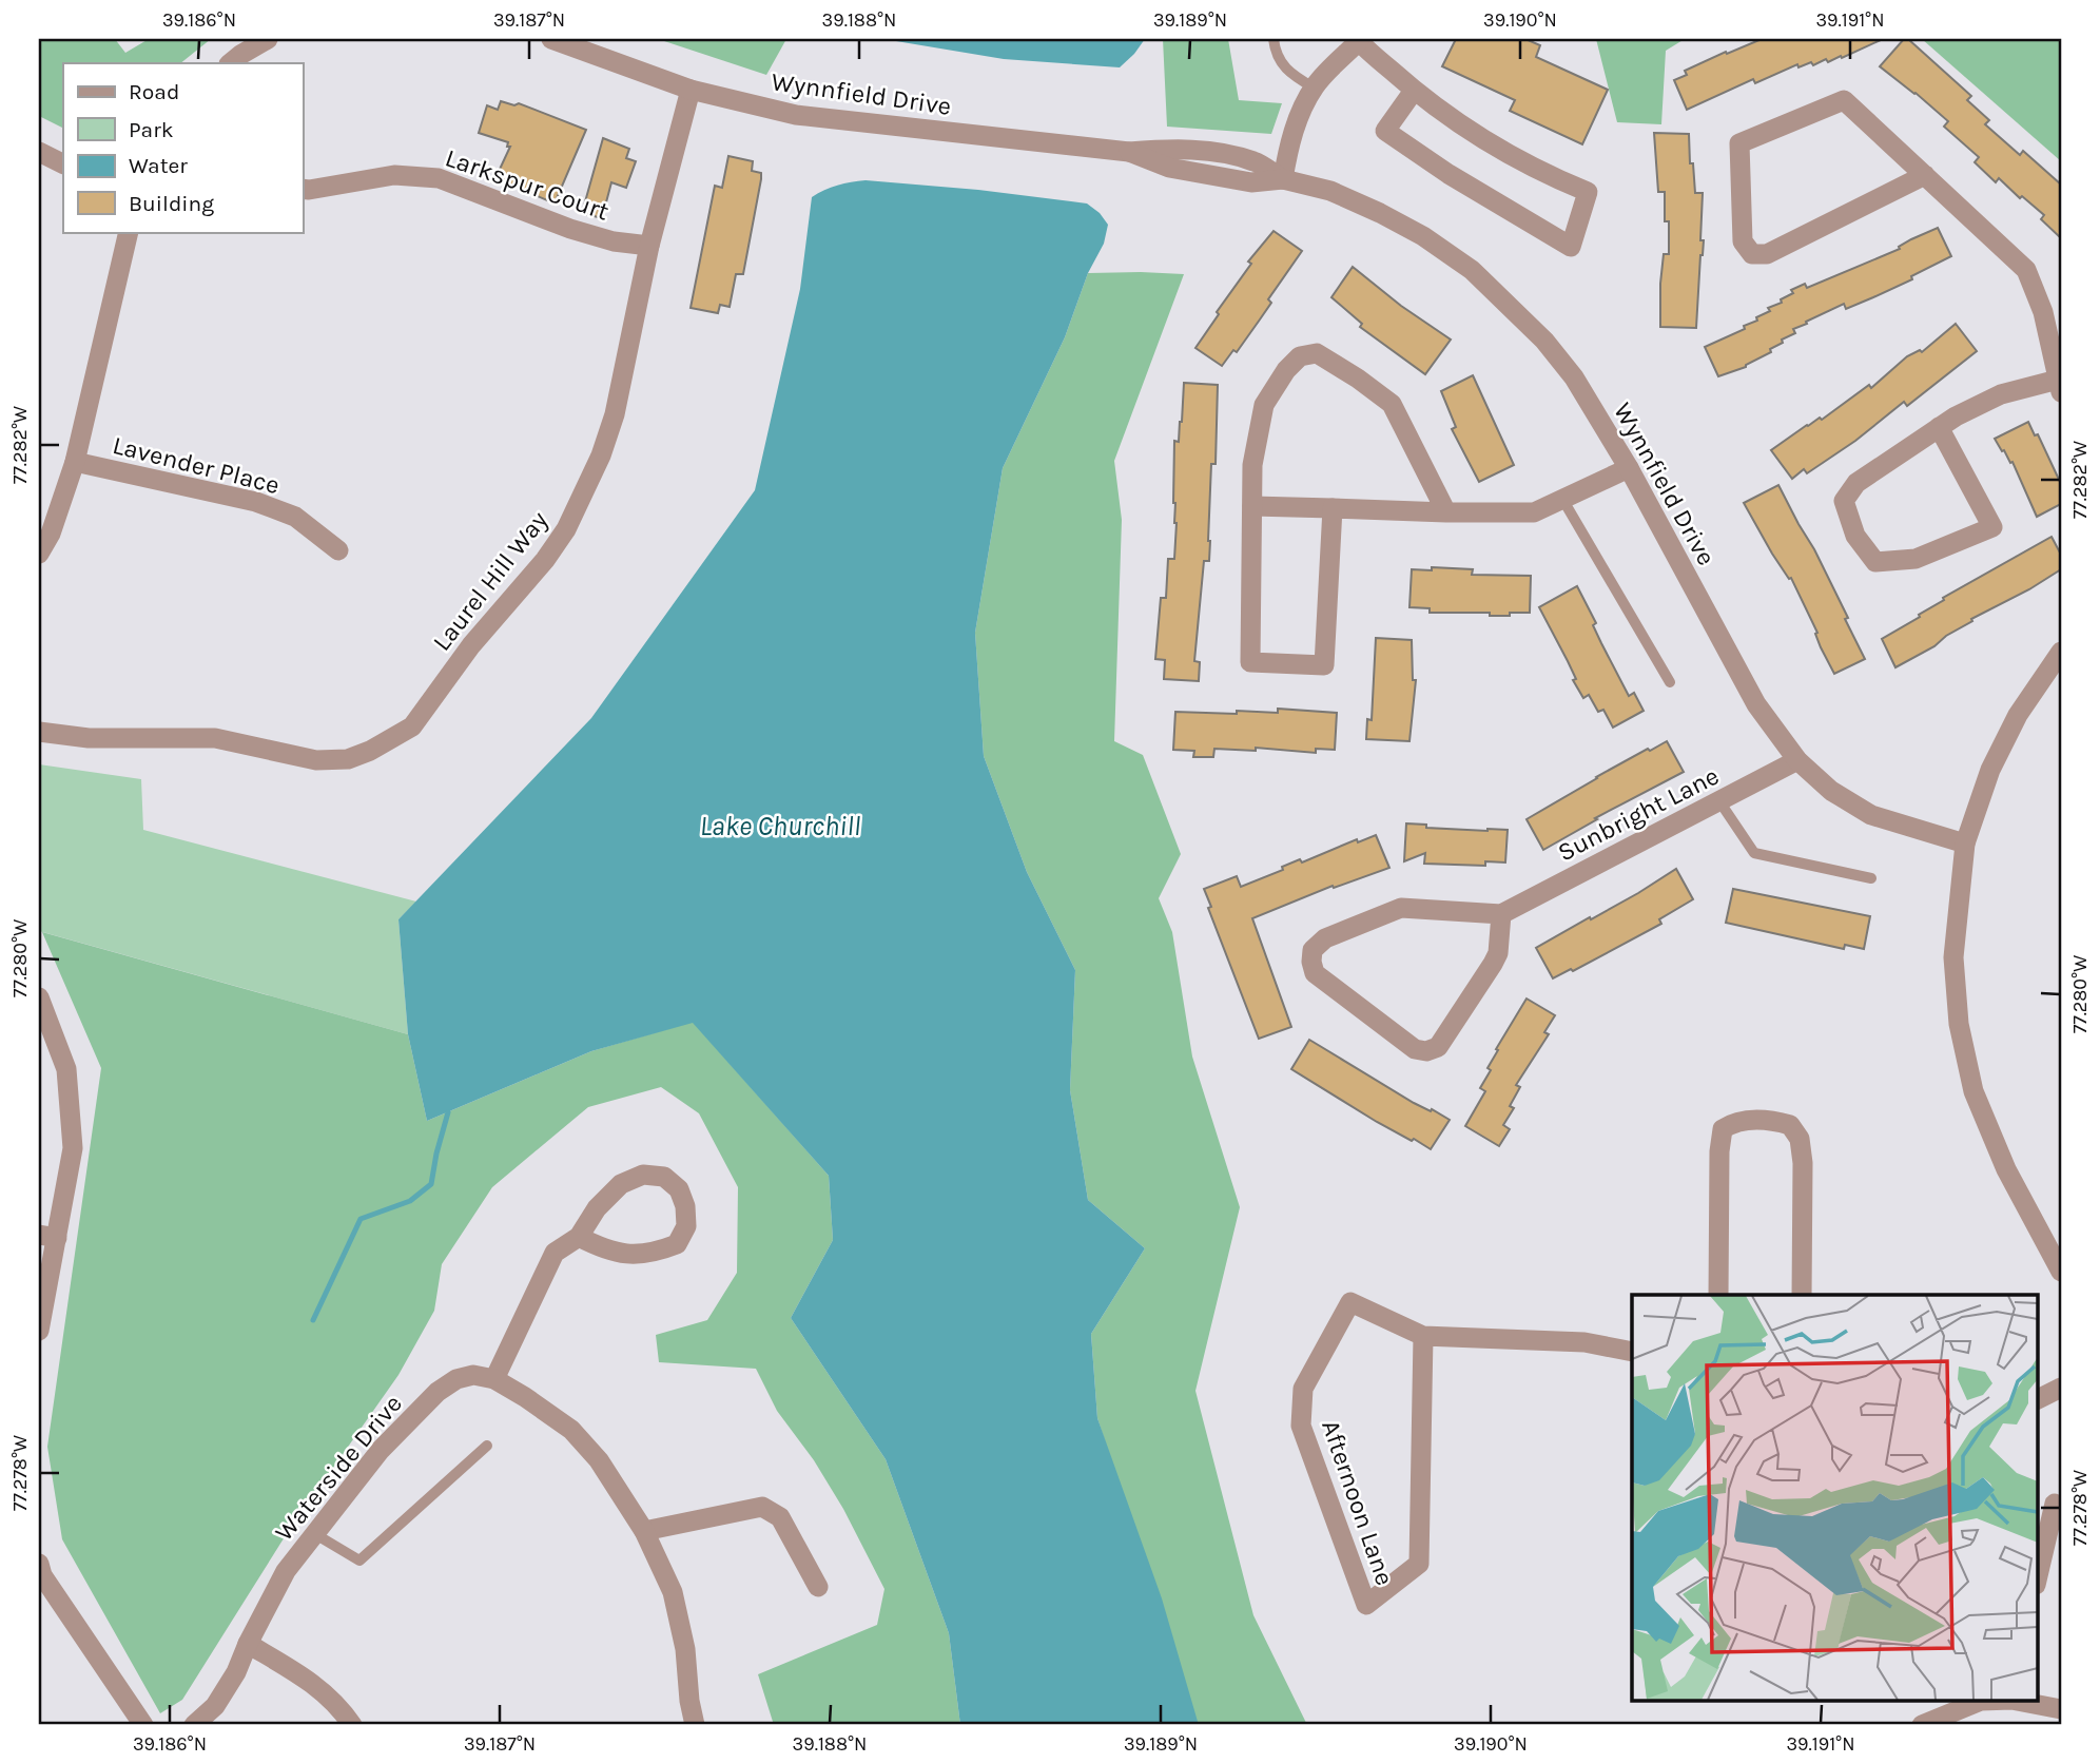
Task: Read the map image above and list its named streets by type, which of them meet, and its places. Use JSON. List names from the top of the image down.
{
  "streets": {
    "street": [
      "Wynnfield Drive",
      "Larkspur Court",
      "Lavender Place",
      "Laurel Hill Way",
      "Sunbright Lane",
      "Waterside Drive",
      "Afternoon Lane"
    ]
  },
  "crossings": [
    ["Wynnfield Drive", "Laurel Hill Way"],
    ["Wynnfield Drive", "Sunbright Lane"],
    ["Larkspur Court", "Laurel Hill Way"]
  ],
  "water": ["Lake Churchill"],
  "legend": [
    "Road",
    "Park",
    "Water",
    "Building"
  ],
  "coordinates": [
    "39.186°N",
    "39.187°N",
    "39.188°N",
    "39.189°N",
    "39.190°N",
    "39.191°N",
    "77.282°W",
    "77.280°W",
    "77.278°W"
  ]
}
